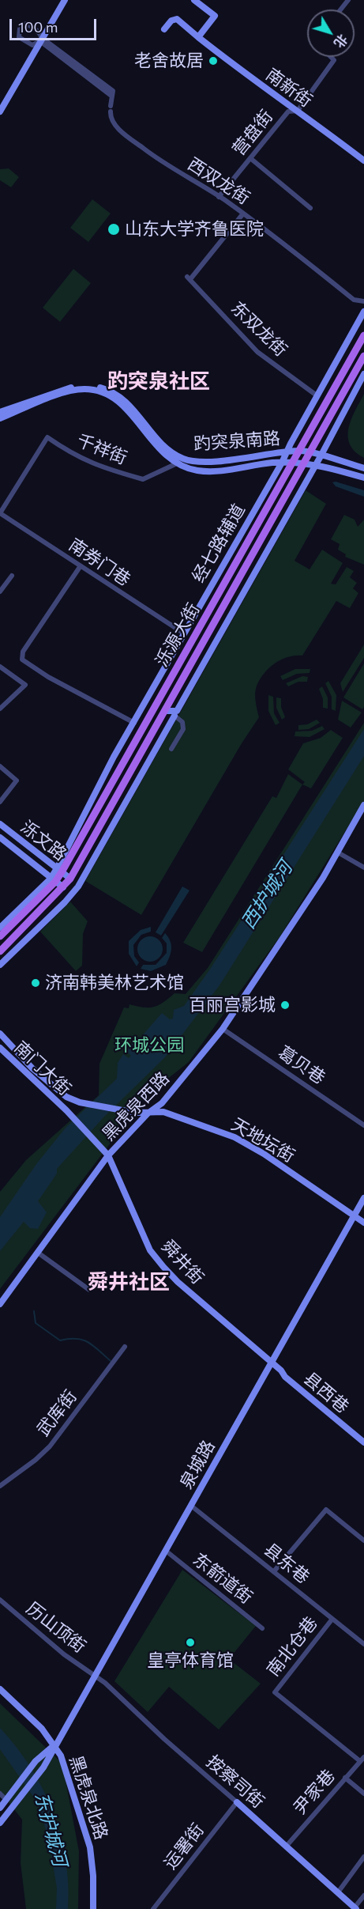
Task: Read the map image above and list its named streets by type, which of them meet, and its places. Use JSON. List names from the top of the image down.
{
  "streets": {
    "main road": [
      "南新街",
      "趵突泉南路",
      "经七路辅道",
      "泺源大街",
      "泺文路",
      "南门大街",
      "黑虎泉西路",
      "天地坛街",
      "舜井街",
      "县西巷",
      "泉城路",
      "按察司街",
      "黑虎泉北路"
    ],
    "street": [
      "营盘街",
      "西双龙街",
      "东双龙街",
      "千祥街",
      "南券门巷",
      "葛贝巷",
      "武库街",
      "县东巷",
      "东箭道街",
      "历山顶街",
      "南北仓巷",
      "尹家巷",
      "运署街"
    ]
  },
  "crossings": [
    ["南新街", "营盘街"],
    ["营盘街", "西双龙街"],
    ["西双龙街", "东双龙街"],
    ["东双龙街", "经七路辅道"],
    ["趵突泉南路", "千祥街"],
    ["趵突泉南路", "经七路辅道"],
    ["趵突泉南路", "泺源大街"],
    ["千祥街", "南券门巷"],
    ["经七路辅道", "南券门巷"],
    ["经七路辅道", "泺源大街"],
    ["经七路辅道", "泺文路"],
    ["泺源大街", "泺文路"],
    ["葛贝巷", "黑虎泉西路"],
    ["南门大街", "黑虎泉西路"],
    ["南门大街", "天地坛街"],
    ["南门大街", "舜井街"],
    ["黑虎泉西路", "天地坛街"],
    ["黑虎泉西路", "舜井街"],
    ["天地坛街", "泉城路"],
    ["舜井街", "县西巷"],
    ["舜井街", "泉城路"],
    ["县西巷", "泉城路"],
    ["泉城路", "县东巷"],
    ["泉城路", "东箭道街"],
    ["泉城路", "历山顶街"],
    ["泉城路", "按察司街"],
    ["泉城路", "黑虎泉北路"],
    ["县东巷", "南北仓巷"],
    ["历山顶街", "按察司街"],
    ["南北仓巷", "尹家巷"],
    ["按察司街", "尹家巷"],
    ["按察司街", "运署街"]
  ],
  "districts": ["趵突泉社区", "舜井社区"],
  "water": ["西护城河", "东护城河"],
  "parks": ["环城公园"],
  "places": [
    "老舍故居",
    "山东大学齐鲁医院",
    "济南韩美林艺术馆",
    "百丽宫影城",
    "皇亭体育馆"
  ],
  "scale_bar": "100 m",
  "north": "bottom right"
}
